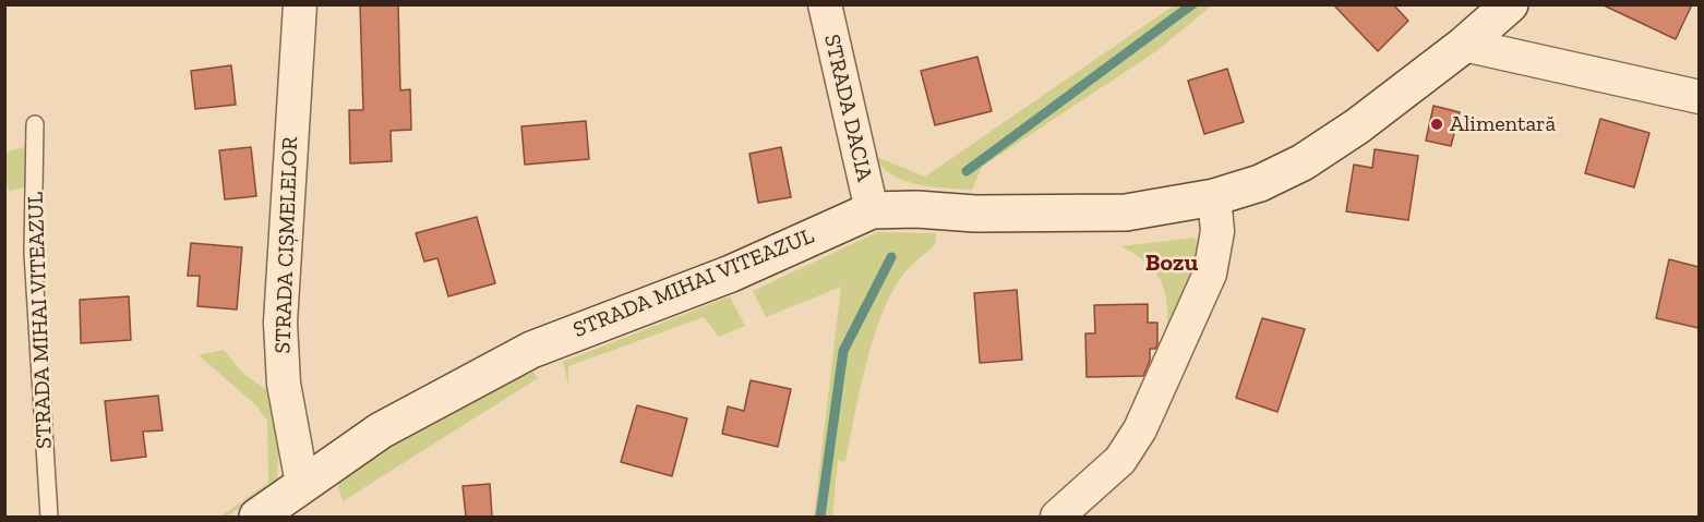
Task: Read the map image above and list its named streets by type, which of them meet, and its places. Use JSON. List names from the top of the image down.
{
  "streets": {
    "street": ["STRADA DACIA", "STRADA CIȘMELELOR", "STRADA MIHAI VITEAZUL"]
  },
  "crossings": [
    ["STRADA DACIA", "STRADA MIHAI VITEAZUL"],
    ["STRADA CIȘMELELOR", "STRADA MIHAI VITEAZUL"]
  ],
  "districts": ["Bozu"],
  "places": ["Alimentară"]
}
